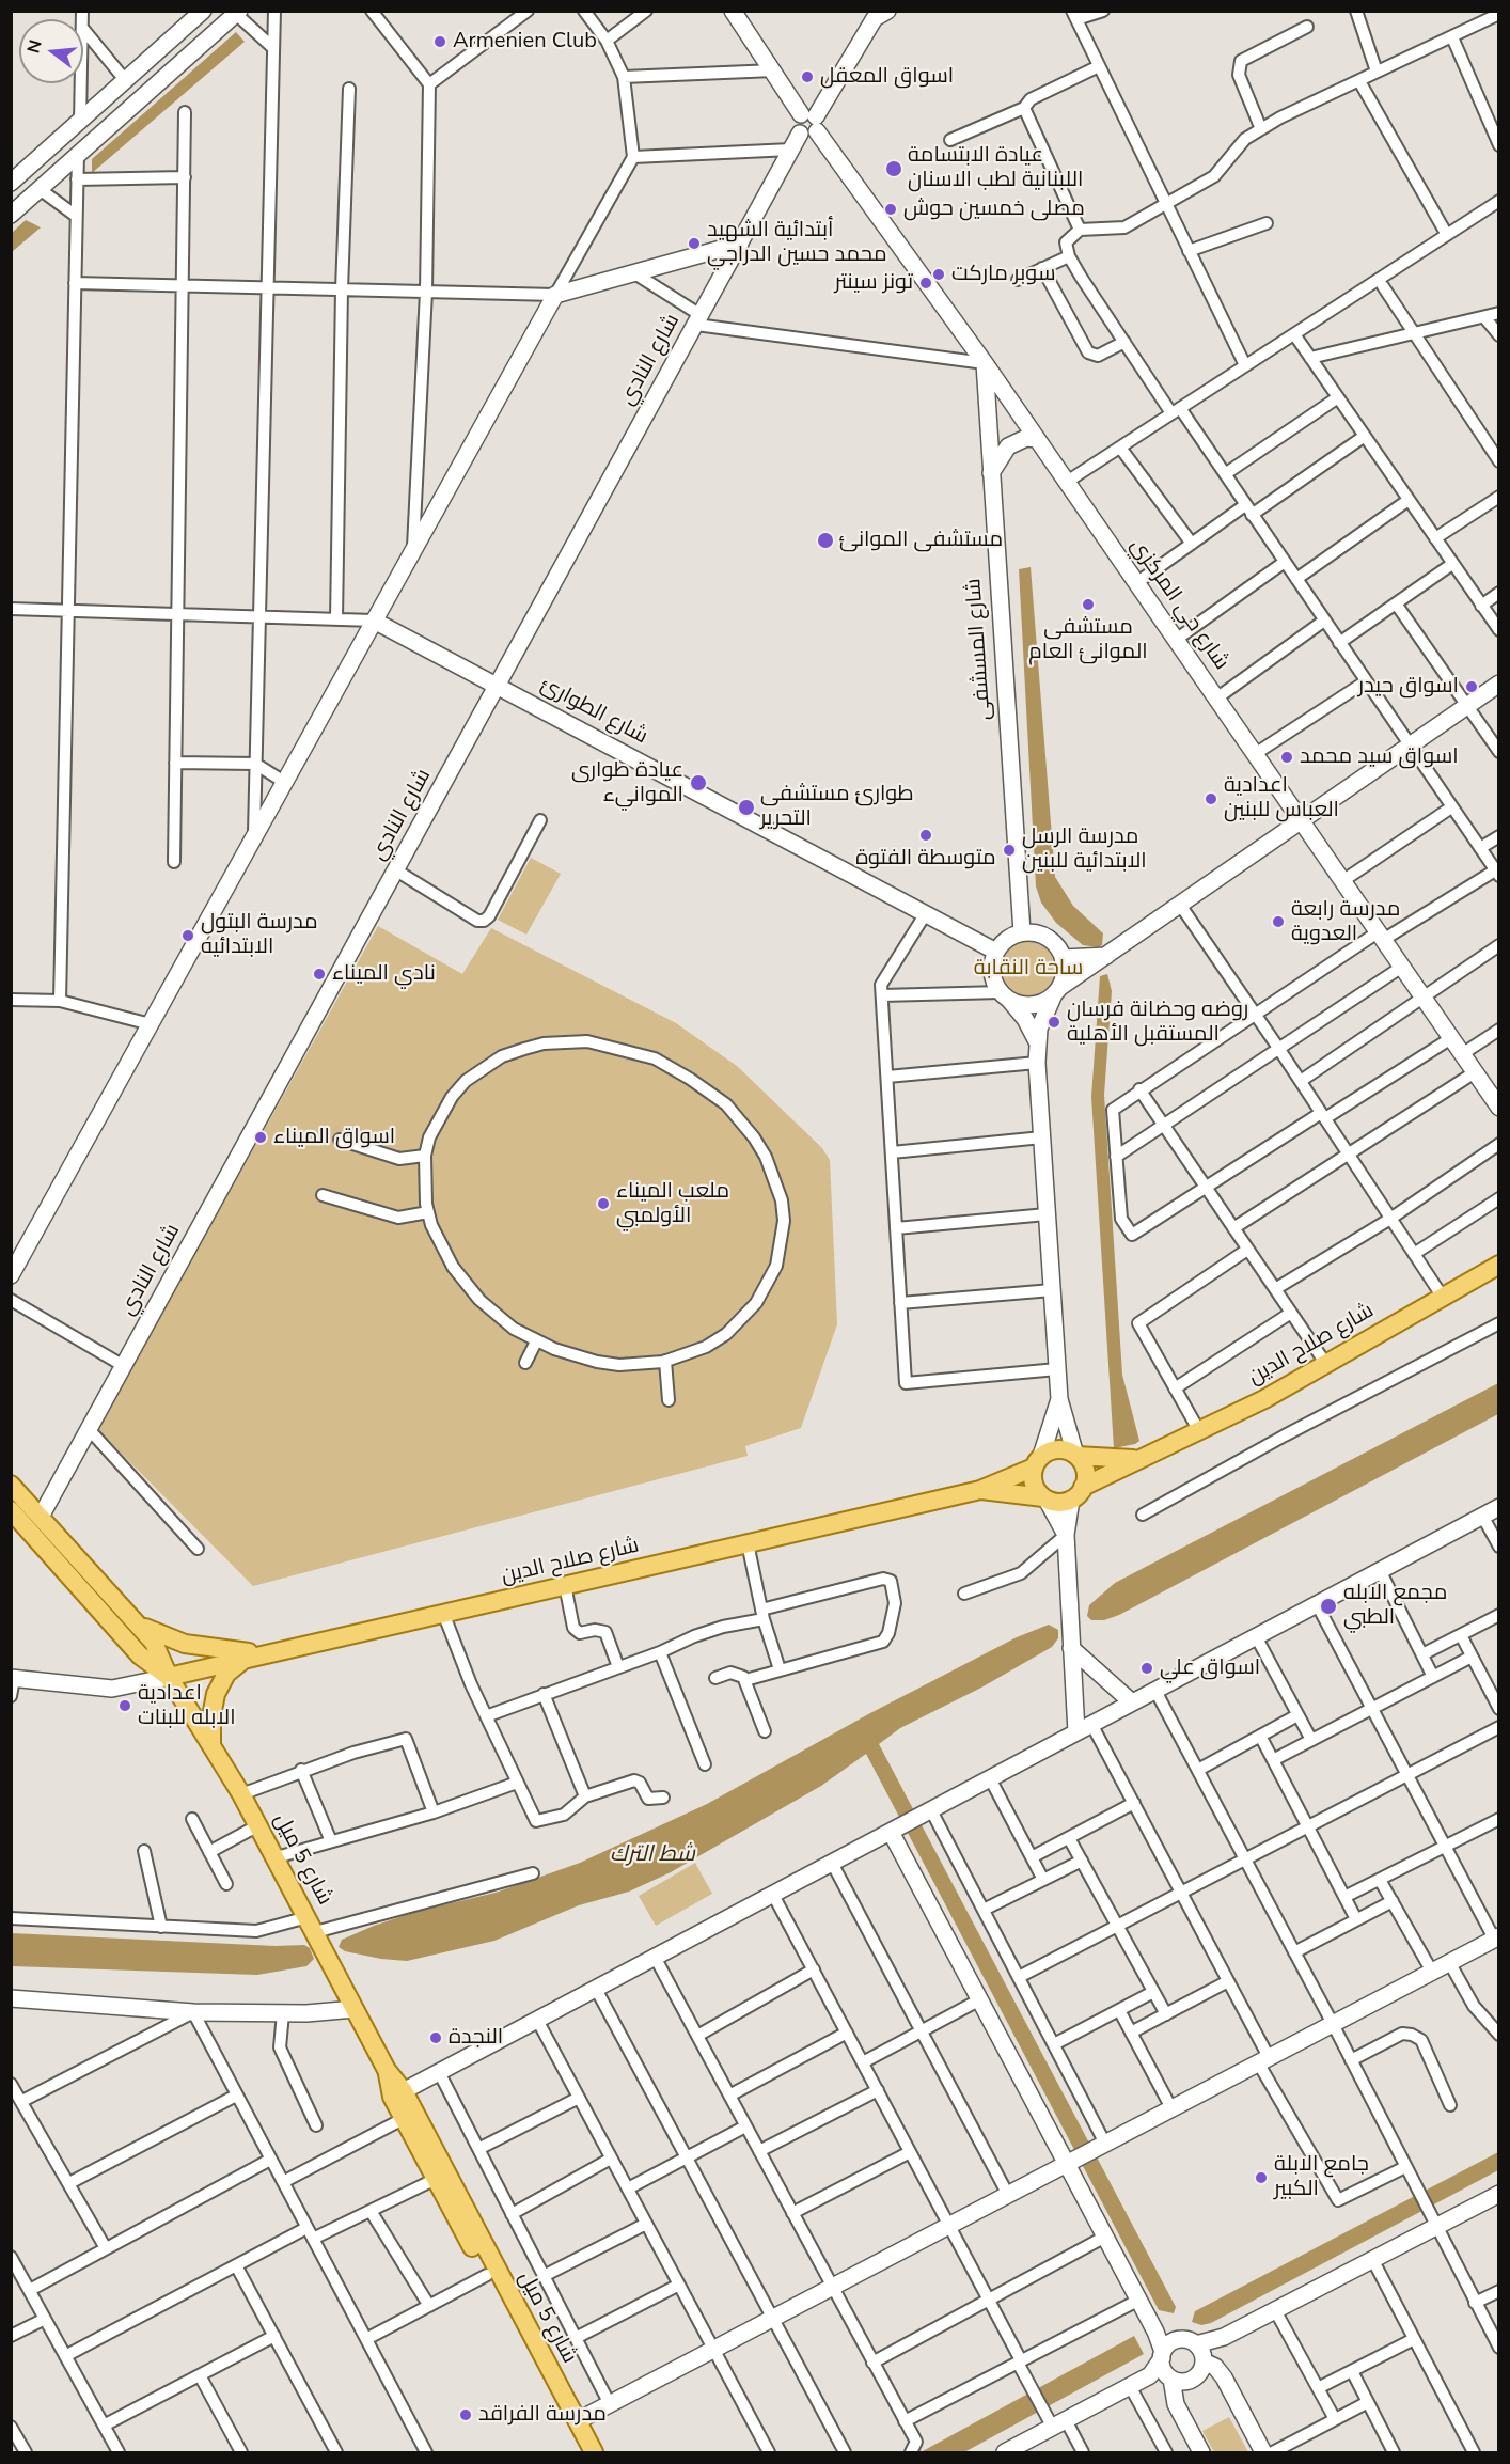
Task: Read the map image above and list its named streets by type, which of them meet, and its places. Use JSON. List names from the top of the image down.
{
  "streets": {
    "main road": ["شارع صلاح الدين", "شارع 5 ميل"],
    "street": [
      "شارع النادي",
      "شارع حي المركزي",
      "شارع المسشفى",
      "شارع الطوارئ"
    ]
  },
  "crossings": [
    ["شارع النادي", "شارع حي المركزي"],
    ["شارع النادي", "شارع الطوارئ"],
    ["شارع حي المركزي", "شارع المسشفى"],
    ["شارع المسشفى", "شارع الطوارئ"],
    ["شارع صلاح الدين", "شارع 5 ميل"]
  ],
  "water": ["شط الترك"],
  "parks": ["ساحة النقابة"],
  "places": [
    "Armenien Club",
    "اسواق المعقل",
    "عيادة الابتسامة اللبنانية لطب الاسنان",
    "مصلى خمسين حوش",
    "أبتدائية الشهيد محمد حسين الدراجي",
    "سوبر ماركت",
    "تونز سينتر",
    "مستشفى الموانئ",
    "مستشفى الموانئ العام",
    "اسواق حيدر",
    "اسواق سيد محمد",
    "عيادة طوارى الموانيء",
    "اعدادية العباس للبنين",
    "طوارئ مستشفى التحرير",
    "متوسطة الفتوة",
    "مدرسة الرسل الابتدائية للبنين",
    "مدرسة رابعة العدوية",
    "مدرسة البتول الابتدائيه",
    "نادي الميناء",
    "روضه وحضانة فرسان المستقبل الأهلية",
    "اسواق الميناء",
    "ملعب الميناء الأولمبي",
    "مجمع الابله الطبي",
    "اسواق علي",
    "اعدادية الابله للبنات",
    "النجدة",
    "جامع الابلة الكبير",
    "مدرسة الفراقد"
  ],
  "north": "left"
}
